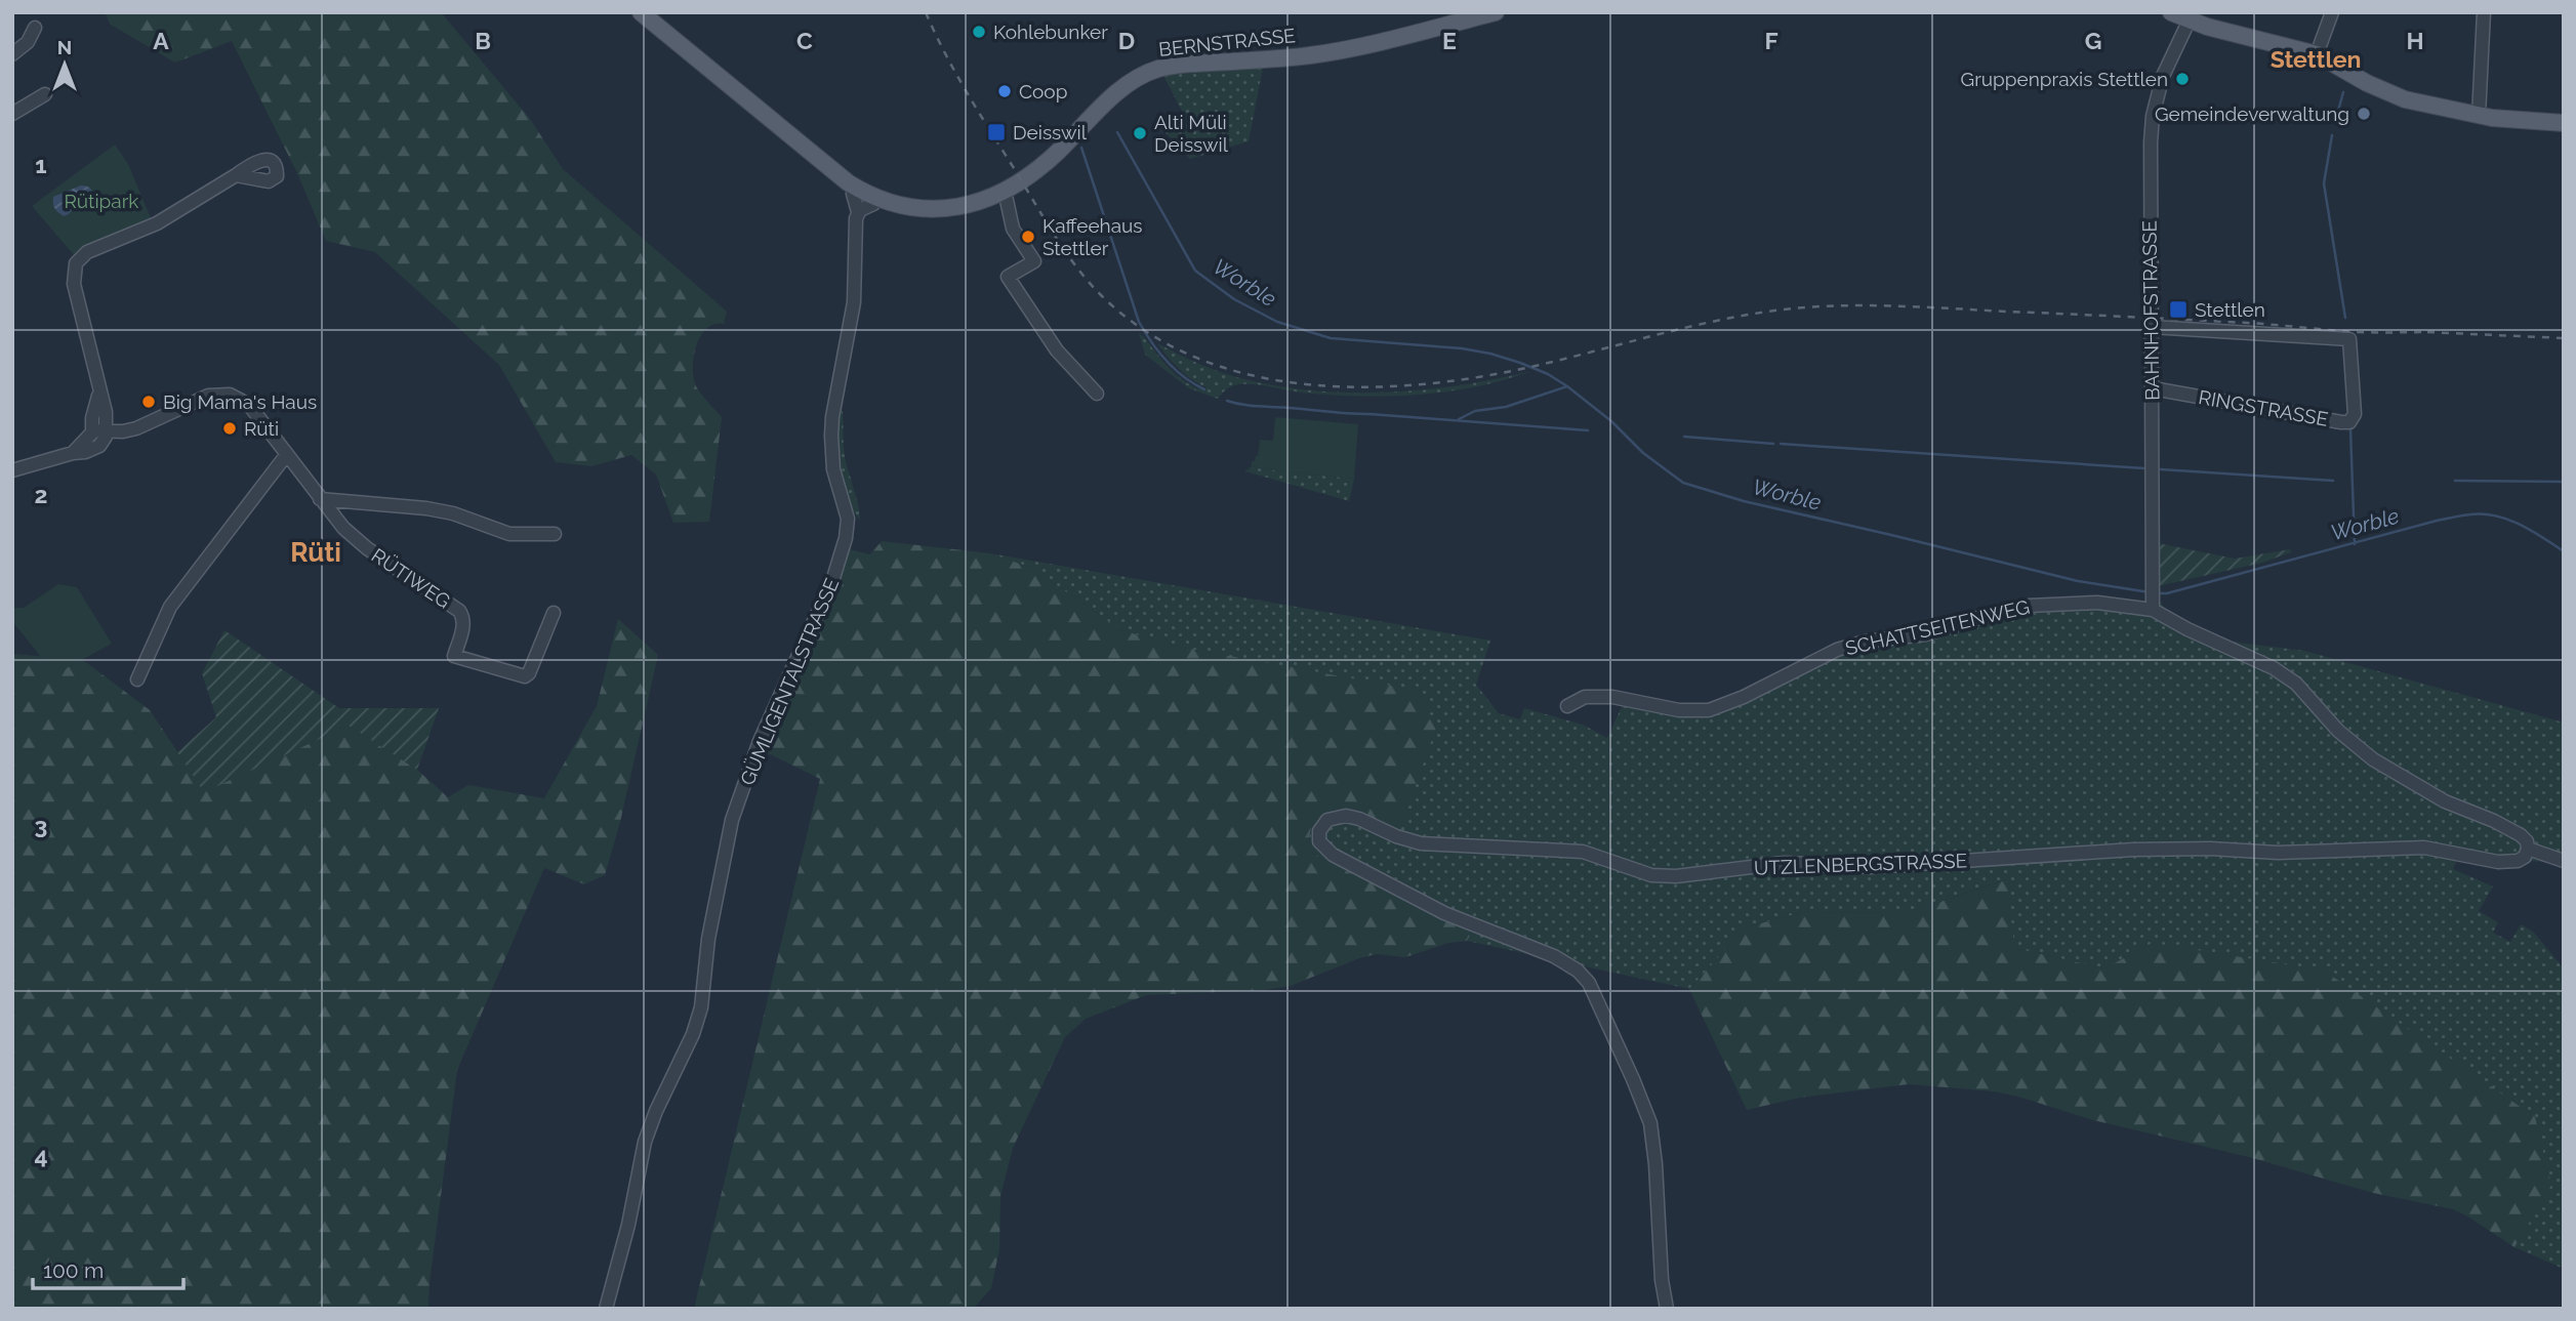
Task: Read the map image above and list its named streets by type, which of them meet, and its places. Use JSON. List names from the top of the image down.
{
  "streets": {
    "main road": ["BERNSTRASSE"],
    "street": [
      "BAHNHOFSTRASSE",
      "RINGSTRASSE",
      "RÜTIWEG",
      "SCHATTSEITENWEG",
      "GÜMLIGENTALSTRASSE",
      "UTZLENBERGSTRASSE"
    ]
  },
  "crossings": [
    ["BERNSTRASSE", "GÜMLIGENTALSTRASSE"],
    ["BAHNHOFSTRASSE", "RINGSTRASSE"],
    ["BAHNHOFSTRASSE", "SCHATTSEITENWEG"]
  ],
  "districts": ["Stettlen", "Rüti"],
  "water": ["Worble"],
  "parks": ["Rütipark"],
  "places": {
    "other": [
      "Kohlebunker",
      "Gruppenpraxis Stettlen",
      "Coop",
      "Gemeindeverwaltung",
      "Alti Müli Deisswil",
      "Kaffeehaus Stettler",
      "Big Mama's Haus",
      "Rüti"
    ],
    "transit": ["Deisswil", "Stettlen"]
  },
  "scale_bar": "100 m",
  "north": "top",
  "grid": {
    "columns": [
      "A",
      "B",
      "C",
      "D",
      "E",
      "F",
      "G",
      "H"
    ],
    "rows": [
      "1",
      "2",
      "3",
      "4"
    ]
  }
}
